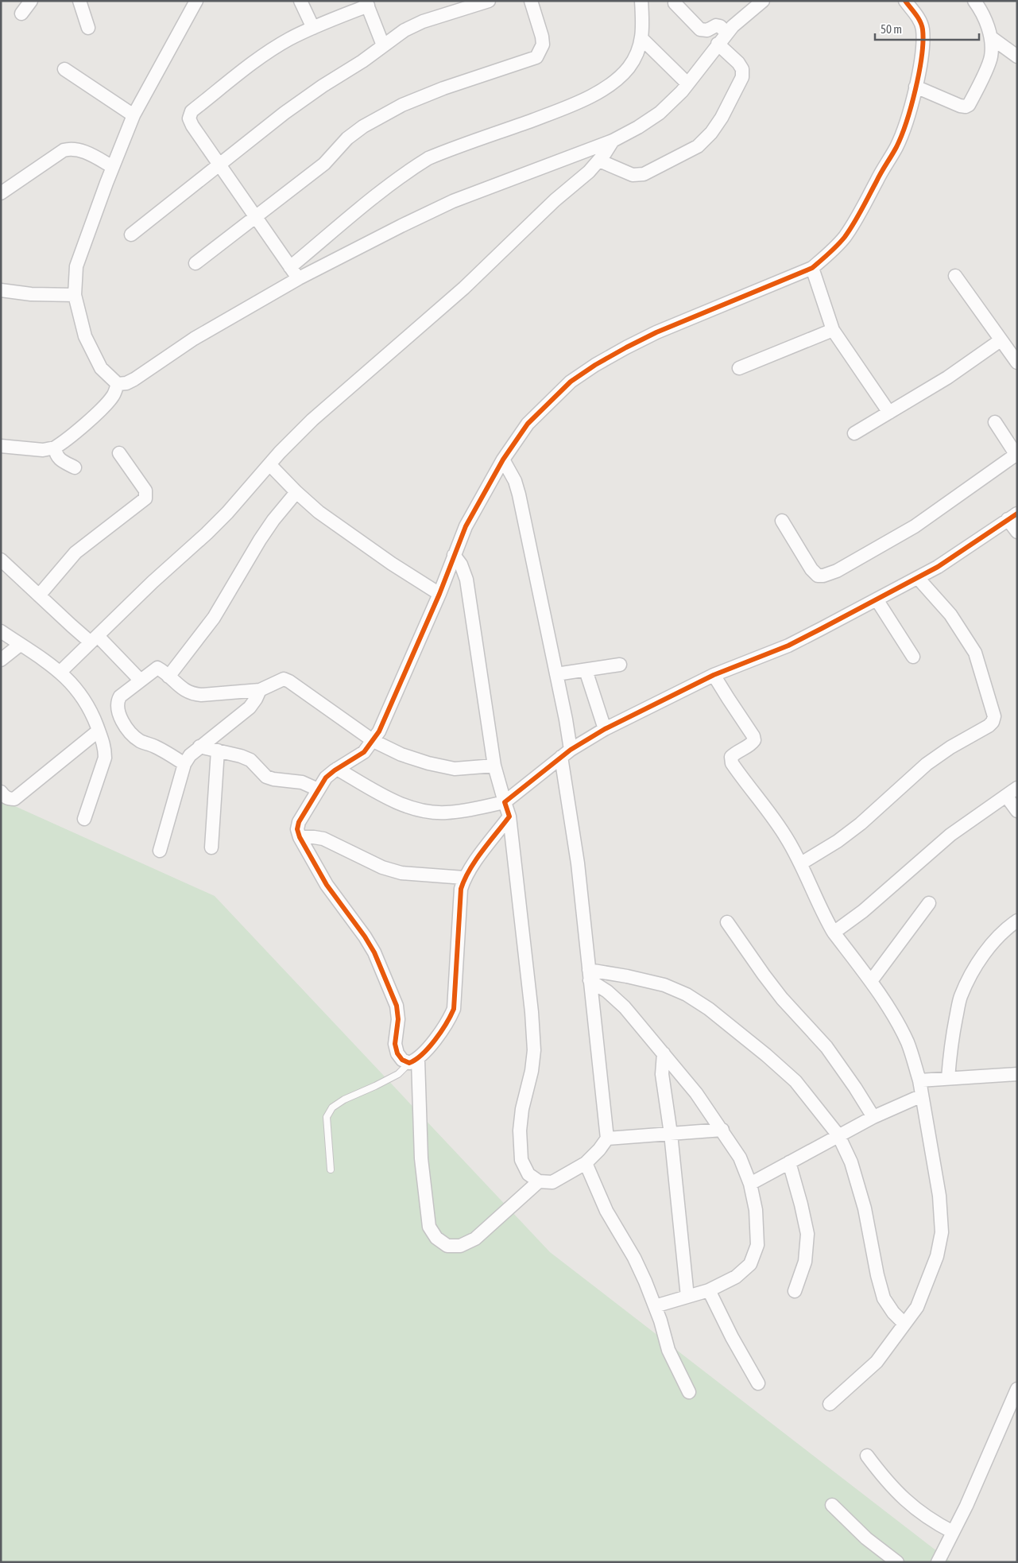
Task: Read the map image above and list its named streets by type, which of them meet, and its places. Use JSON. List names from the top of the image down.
{
  "scale_bar": "50 m"
}
